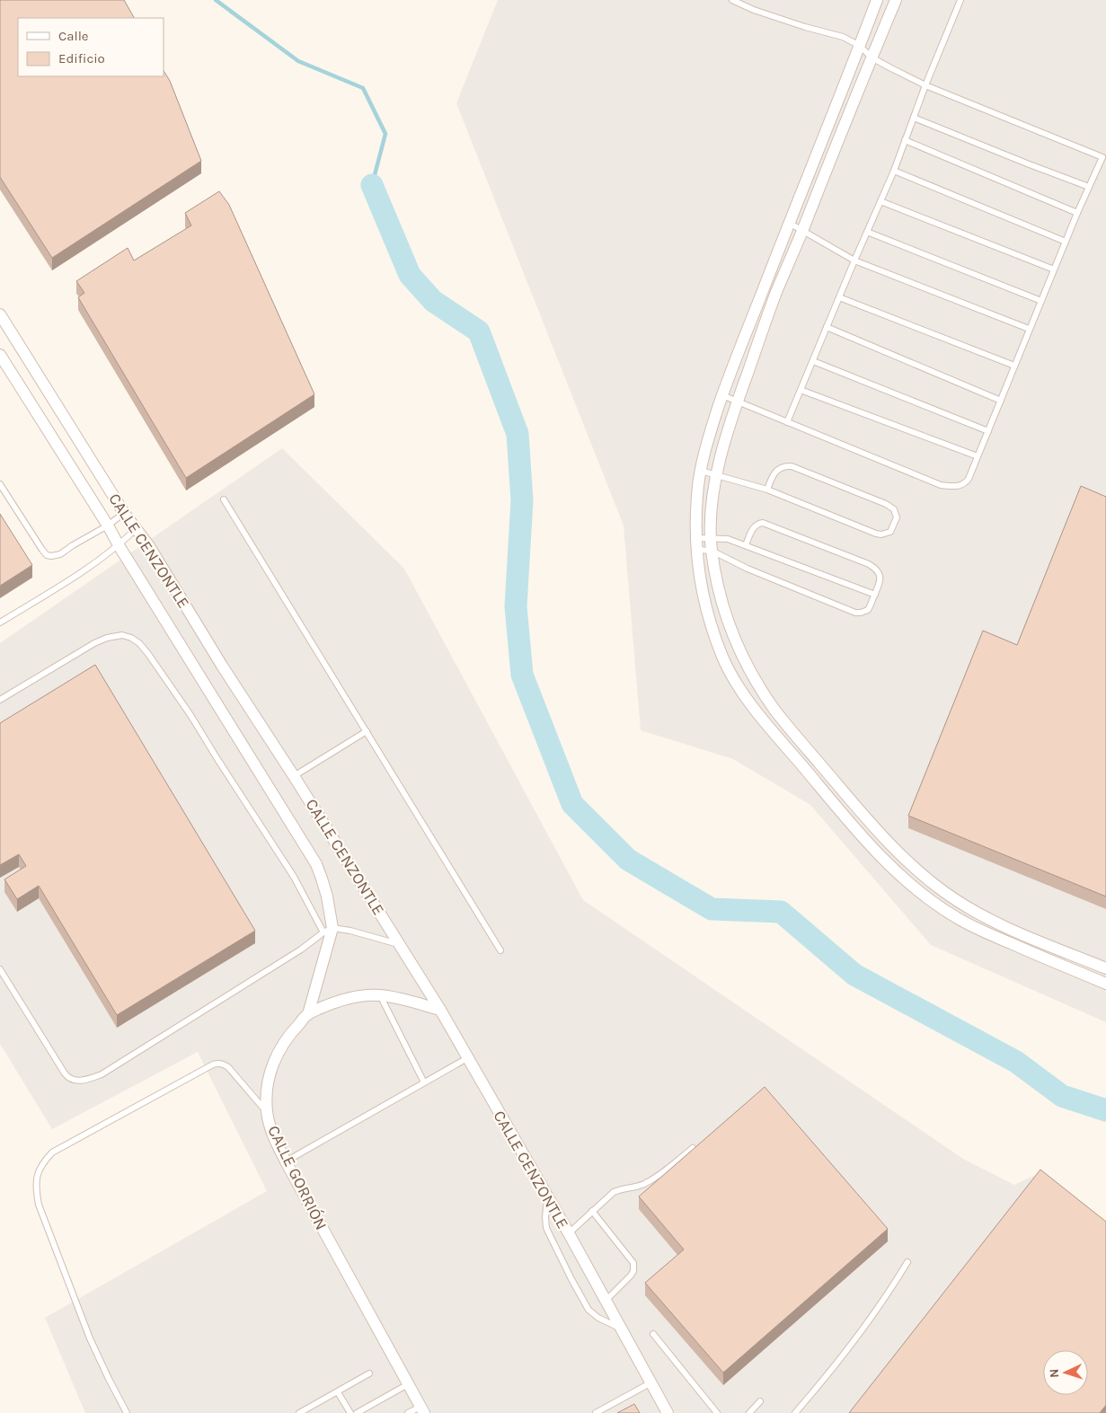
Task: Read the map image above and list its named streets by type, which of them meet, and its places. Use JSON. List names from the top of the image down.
{
  "streets": {
    "street": ["CALLE CENZONTLE", "CALLE GORRIÓN"]
  },
  "crossings": [
    ["CALLE CENZONTLE", "CALLE GORRIÓN"]
  ],
  "legend": ["Calle", "Edificio"],
  "north": "left"
}
